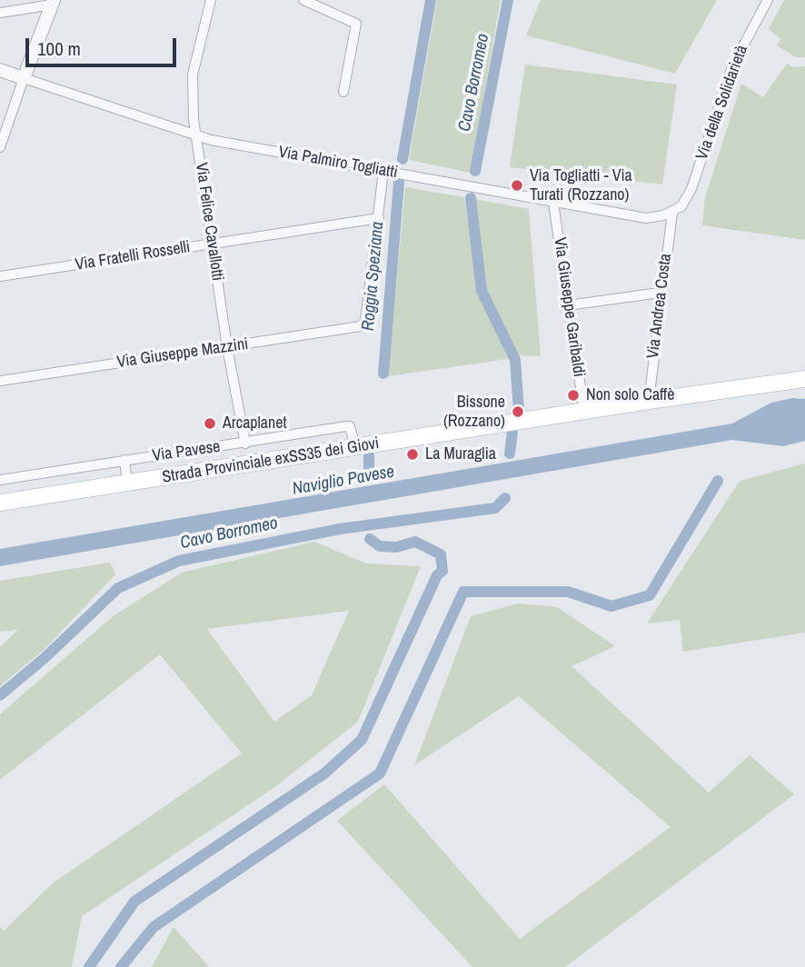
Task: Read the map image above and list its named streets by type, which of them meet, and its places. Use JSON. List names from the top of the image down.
{
  "streets": {
    "main road": ["Strada Provinciale exSS35 dei Giovi"],
    "street": [
      "Via della Solidarietà",
      "Via Palmiro Togliatti",
      "Via Felice Cavallotti",
      "Via Fratelli Rosselli",
      "Via Andrea Costa",
      "Via Giuseppe Garibaldi",
      "Via Giuseppe Mazzini",
      "Via Pavese"
    ]
  },
  "crossings": [
    ["Via della Solidarietà", "Via Palmiro Togliatti"],
    ["Via Palmiro Togliatti", "Via Felice Cavallotti"],
    ["Via Palmiro Togliatti", "Via Andrea Costa"],
    ["Via Palmiro Togliatti", "Via Giuseppe Garibaldi"],
    ["Via Felice Cavallotti", "Via Fratelli Rosselli"],
    ["Via Felice Cavallotti", "Via Giuseppe Mazzini"],
    ["Via Felice Cavallotti", "Via Pavese"],
    ["Via Fratelli Rosselli", "Via Giuseppe Mazzini"],
    ["Via Andrea Costa", "Strada Provinciale exSS35 dei Giovi"],
    ["Via Giuseppe Garibaldi", "Strada Provinciale exSS35 dei Giovi"],
    ["Via Pavese", "Strada Provinciale exSS35 dei Giovi"]
  ],
  "water": ["Cavo Borromeo", "Roggia Speziana", "Naviglio Pavese"],
  "places": [
    "Via Togliatti - Via Turati (Rozzano)",
    "Non solo Caffè",
    "Bissone (Rozzano)",
    "Arcaplanet",
    "La Muraglia"
  ],
  "scale_bar": "100 m"
}
